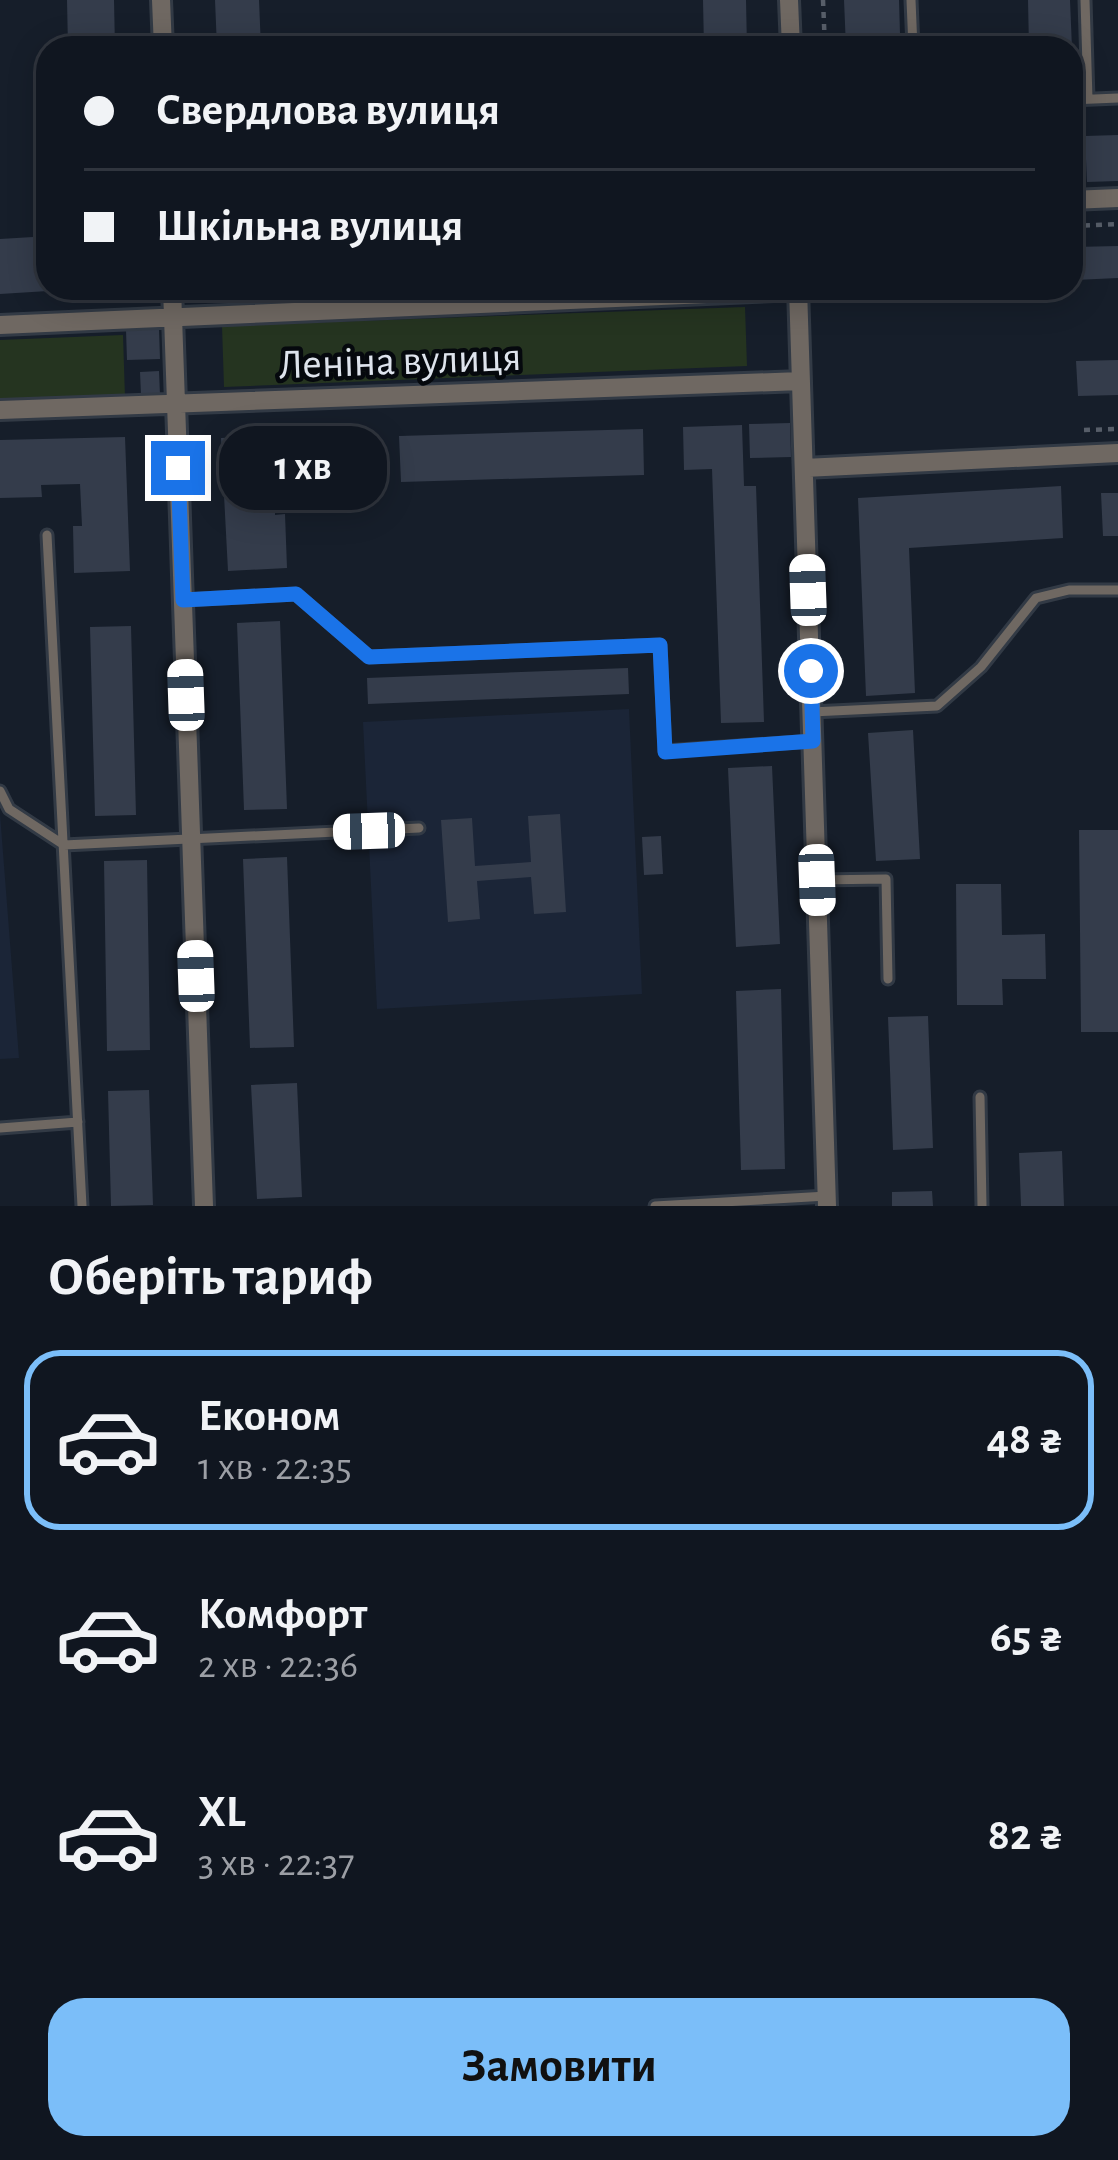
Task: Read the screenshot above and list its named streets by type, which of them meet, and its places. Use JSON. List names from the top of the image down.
{
  "streets": {
    "street": ["Леніна вулиця"]
  },
  "page": {
    "banner": ["Свердлова вулиця", "Шкільна вулиця"],
    "bubble": "1 хв",
    "heading": "Оберіть тариф",
    "list": [
      {
        "name": "Економ",
        "note": "1 хв · 22:35",
        "value": "48 ₴"
      },
      {
        "name": "Комфорт",
        "note": "2 хв · 22:36",
        "value": "65 ₴"
      },
      {
        "name": "XL",
        "note": "3 хв · 22:37",
        "value": "82 ₴"
      }
    ],
    "buttons": "Замовити"
  }
}
